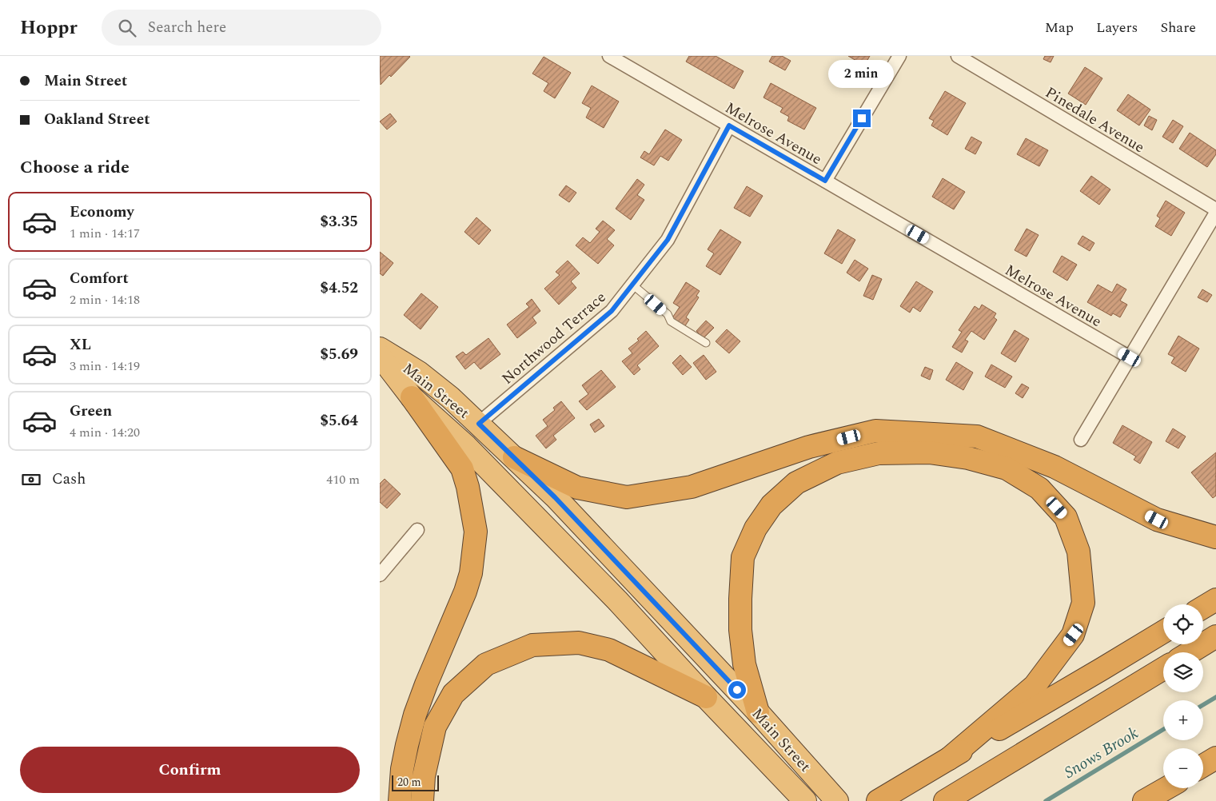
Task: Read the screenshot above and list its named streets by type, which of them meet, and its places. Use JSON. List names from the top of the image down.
{
  "streets": {
    "highway": ["Main Street"],
    "street": ["Pinedale Avenue", "Melrose Avenue", "Northwood Terrace"]
  },
  "crossings": [
    ["Melrose Avenue", "Northwood Terrace"],
    ["Northwood Terrace", "Main Street"]
  ],
  "water": ["Snows Brook"],
  "scale_bar": "20 m",
  "page": {
    "header": "Hoppr",
    "search": "Search here",
    "nav": ["Map", "Layers", "Share"],
    "banner": ["Main Street", "Oakland Street"],
    "bubble": "2 min",
    "heading": "Choose a ride",
    "list": [
      {
        "name": "Economy",
        "note": "1 min · 14:17",
        "value": "$3.35"
      },
      {
        "name": "Comfort",
        "note": "2 min · 14:18",
        "value": "$4.52"
      },
      {
        "name": "XL",
        "note": "3 min · 14:19",
        "value": "$5.69"
      },
      {
        "name": "Green",
        "note": "4 min · 14:20",
        "value": "$5.64"
      }
    ],
    "pay": ["Cash", "410 m"],
    "map_buttons": ["+", "−"],
    "buttons": "Confirm",
    "scale": "20 m"
  }
}
